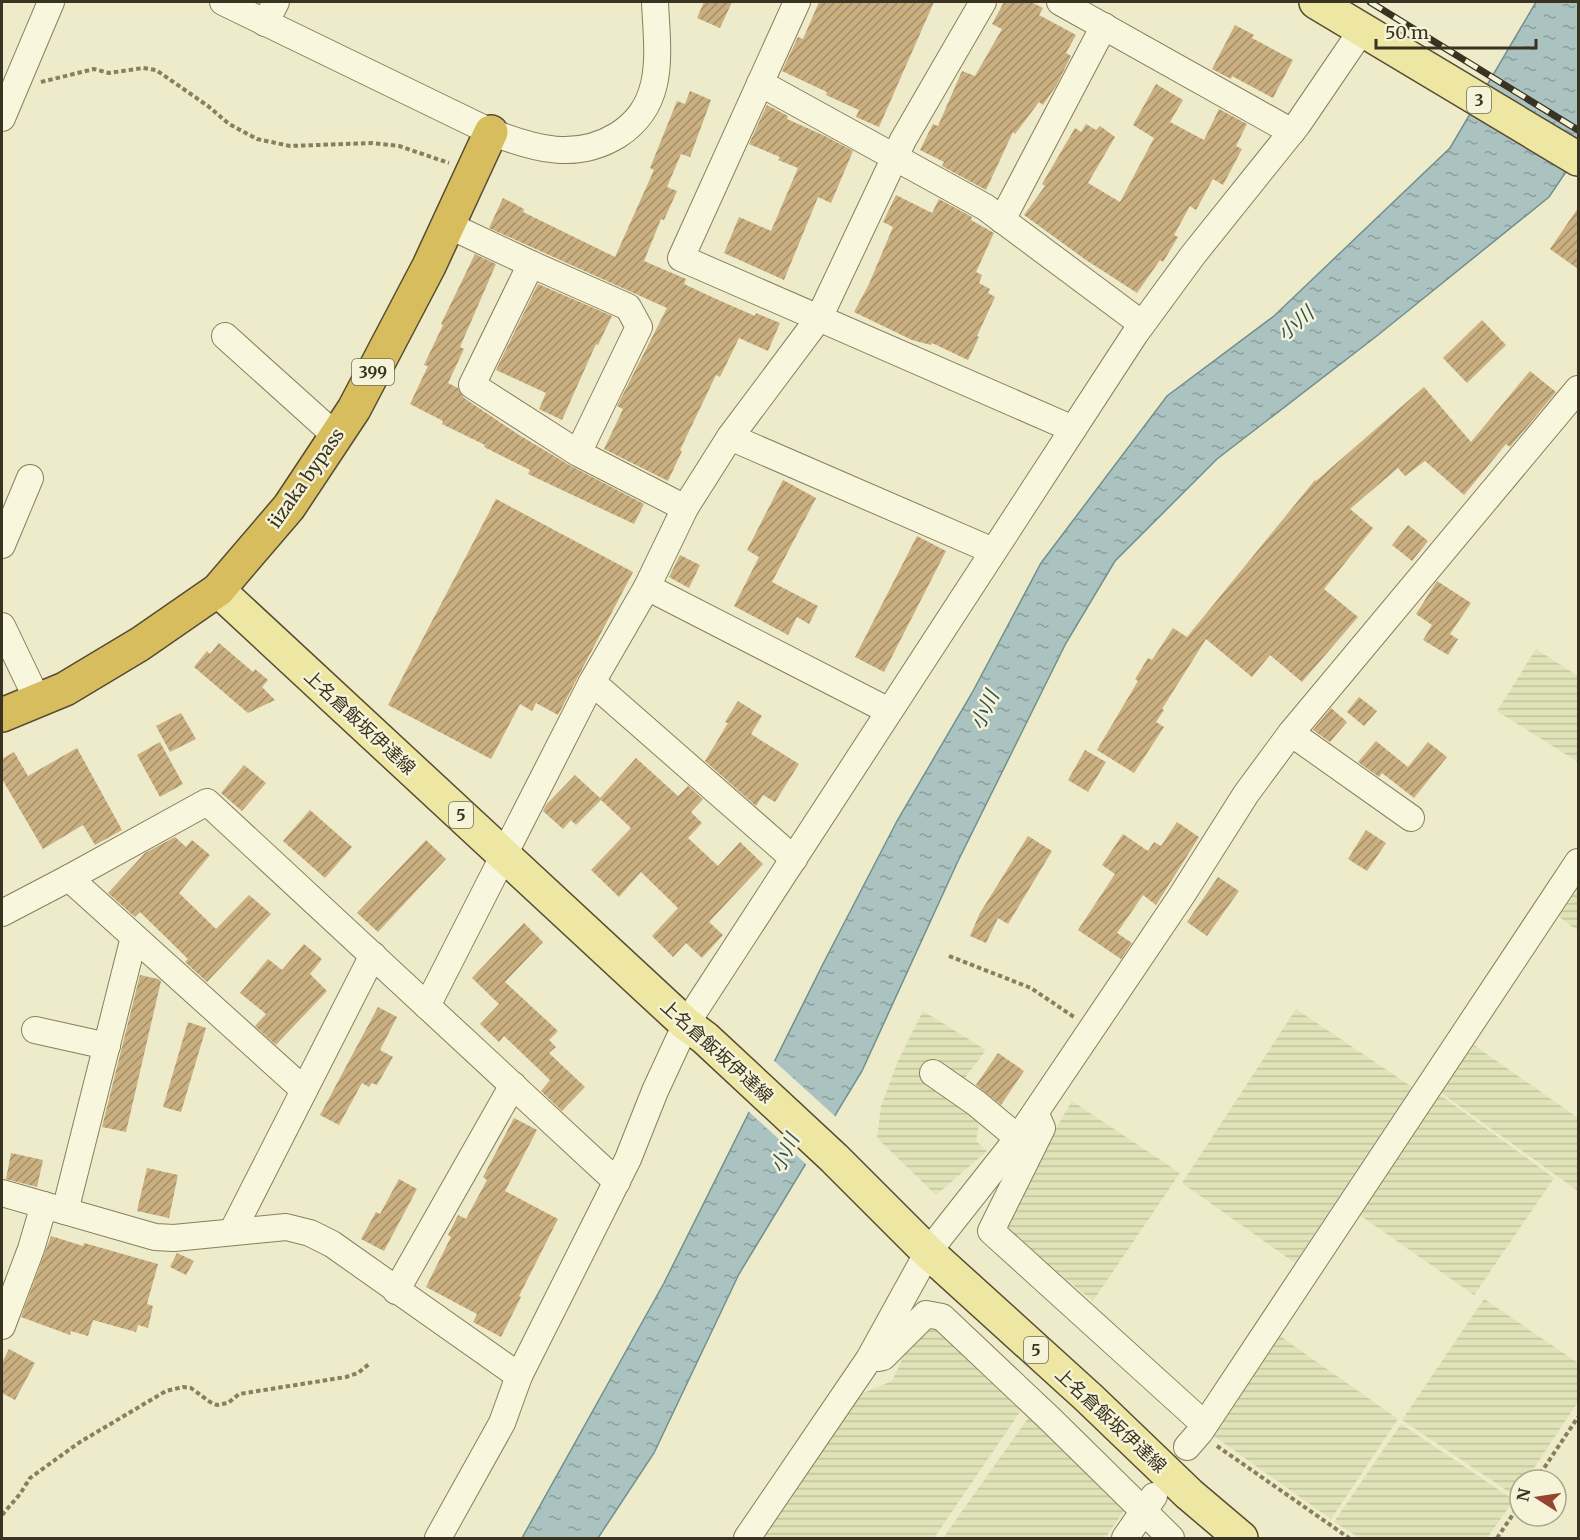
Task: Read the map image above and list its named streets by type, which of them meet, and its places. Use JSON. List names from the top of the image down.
{
  "streets": {
    "highway": ["399", "iizaka bypass"],
    "main road": ["3", "上名倉飯坂伊達線", "5"]
  },
  "crossings": [
    ["iizaka bypass", "上名倉飯坂伊達線"]
  ],
  "water": ["小川"],
  "scale_bar": "50 m",
  "north": "left"
}
